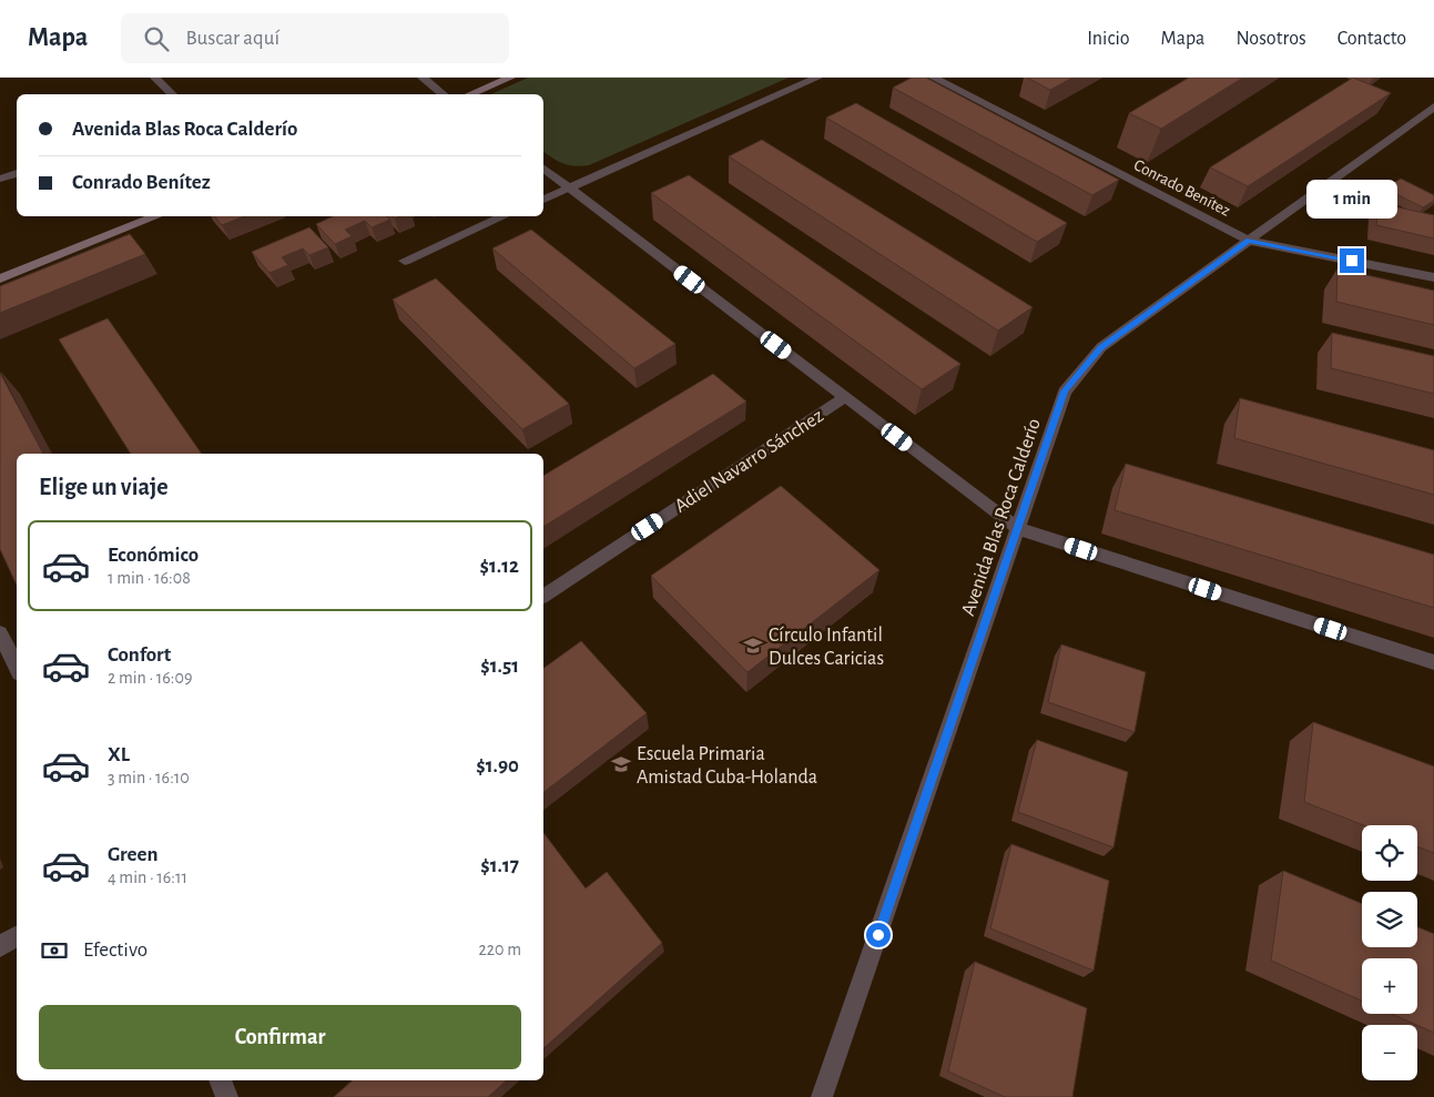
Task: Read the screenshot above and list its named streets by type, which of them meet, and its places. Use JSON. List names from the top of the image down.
{
  "streets": {
    "street": ["Conrado Benítez", "Adiel Navarro Sánchez", "Avenida Blas Roca Calderío"]
  },
  "crossings": [
    ["Conrado Benítez", "Avenida Blas Roca Calderío"]
  ],
  "places": {
    "school or university": ["Círculo Infantil Dulces Caricias", "Escuela Primaria Amistad Cuba-Holanda"]
  },
  "page": {
    "header": "Mapa",
    "search": "Buscar aquí",
    "nav": [
      "Inicio",
      "Mapa",
      "Nosotros",
      "Contacto"
    ],
    "banner": ["Avenida Blas Roca Calderío", "Conrado Benítez"],
    "bubble": "1 min",
    "heading": "Elige un viaje",
    "list": [
      {
        "name": "Económico",
        "note": "1 min · 16:08",
        "value": "$1.12"
      },
      {
        "name": "Confort",
        "note": "2 min · 16:09",
        "value": "$1.51"
      },
      {
        "name": "XL",
        "note": "3 min · 16:10",
        "value": "$1.90"
      },
      {
        "name": "Green",
        "note": "4 min · 16:11",
        "value": "$1.17"
      }
    ],
    "map_buttons": ["+", "−"],
    "pay": ["Efectivo", "220 m"],
    "buttons": "Confirmar"
  }
}
